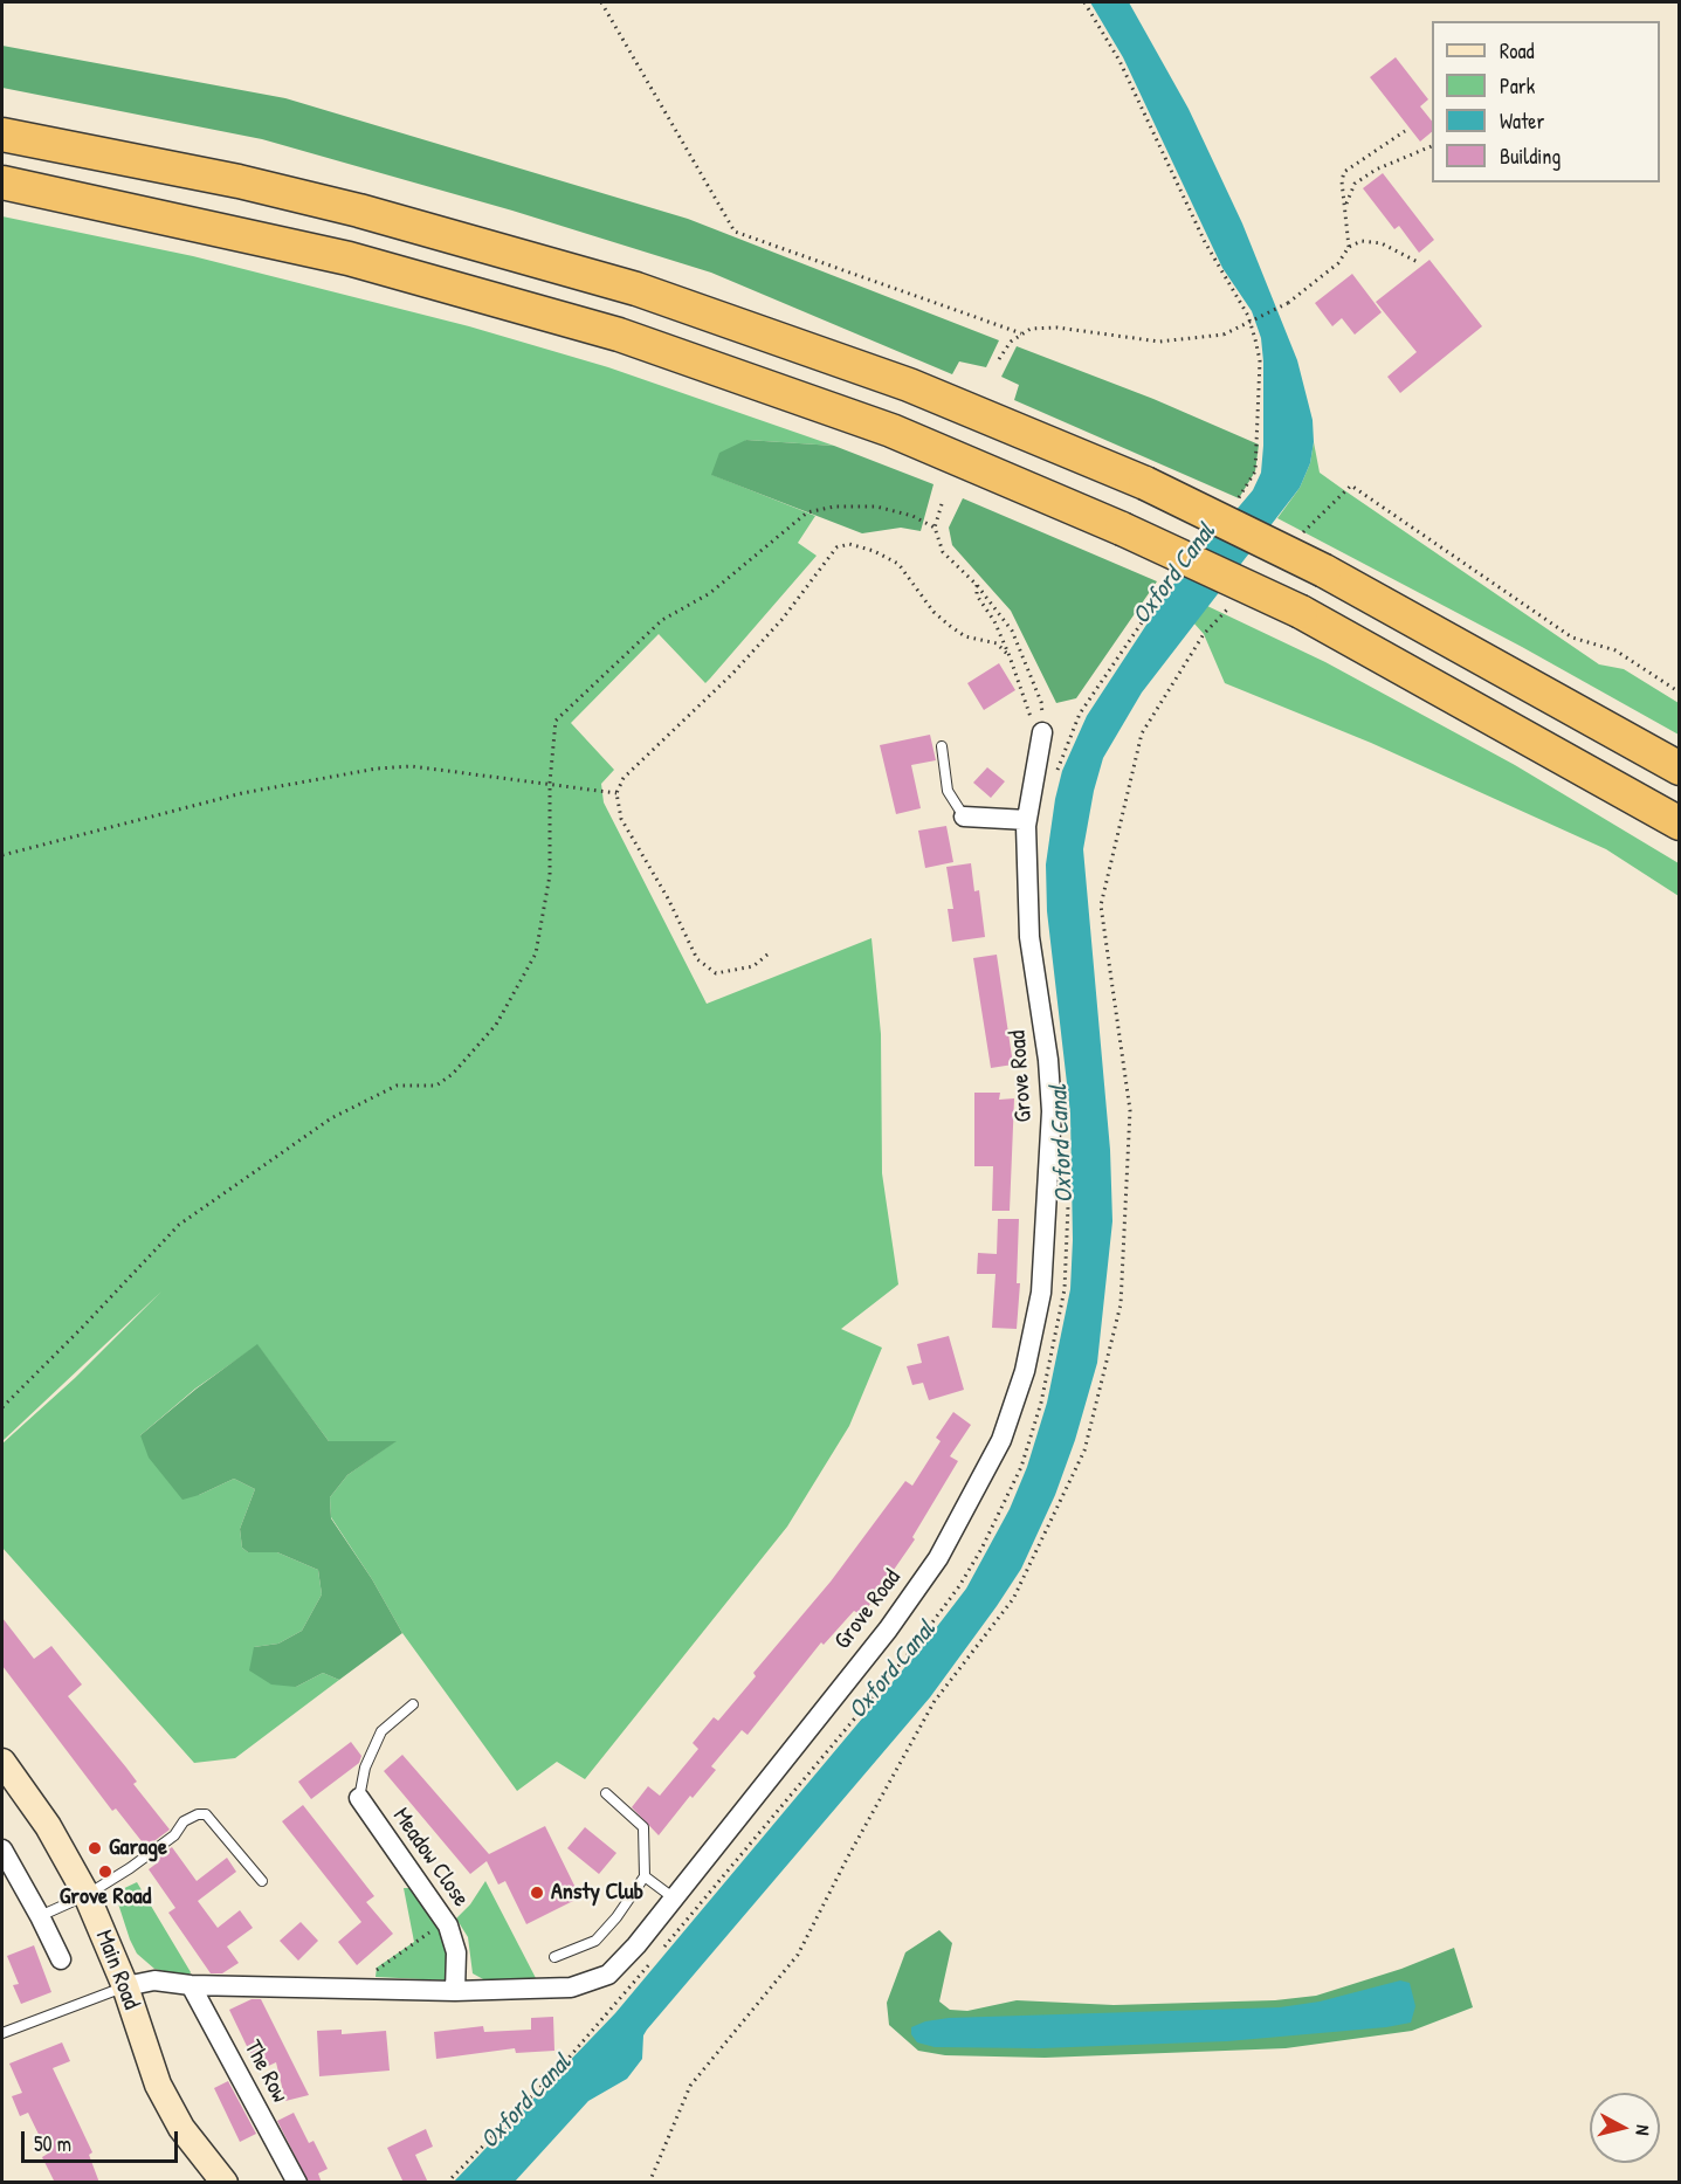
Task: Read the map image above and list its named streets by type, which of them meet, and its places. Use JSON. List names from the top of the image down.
{
  "streets": {
    "main road": ["Main Road"],
    "street": ["Grove Road", "Meadow Close", "The Row"]
  },
  "crossings": [
    ["Grove Road", "Meadow Close"],
    ["Grove Road", "Main Road"],
    ["Grove Road", "The Row"]
  ],
  "water": ["Oxford Canal"],
  "places": ["Garage", "Grove Road", "Ansty Club"],
  "legend": [
    "Road",
    "Park",
    "Water",
    "Building"
  ],
  "scale_bar": "50 m",
  "north": "right"
}
